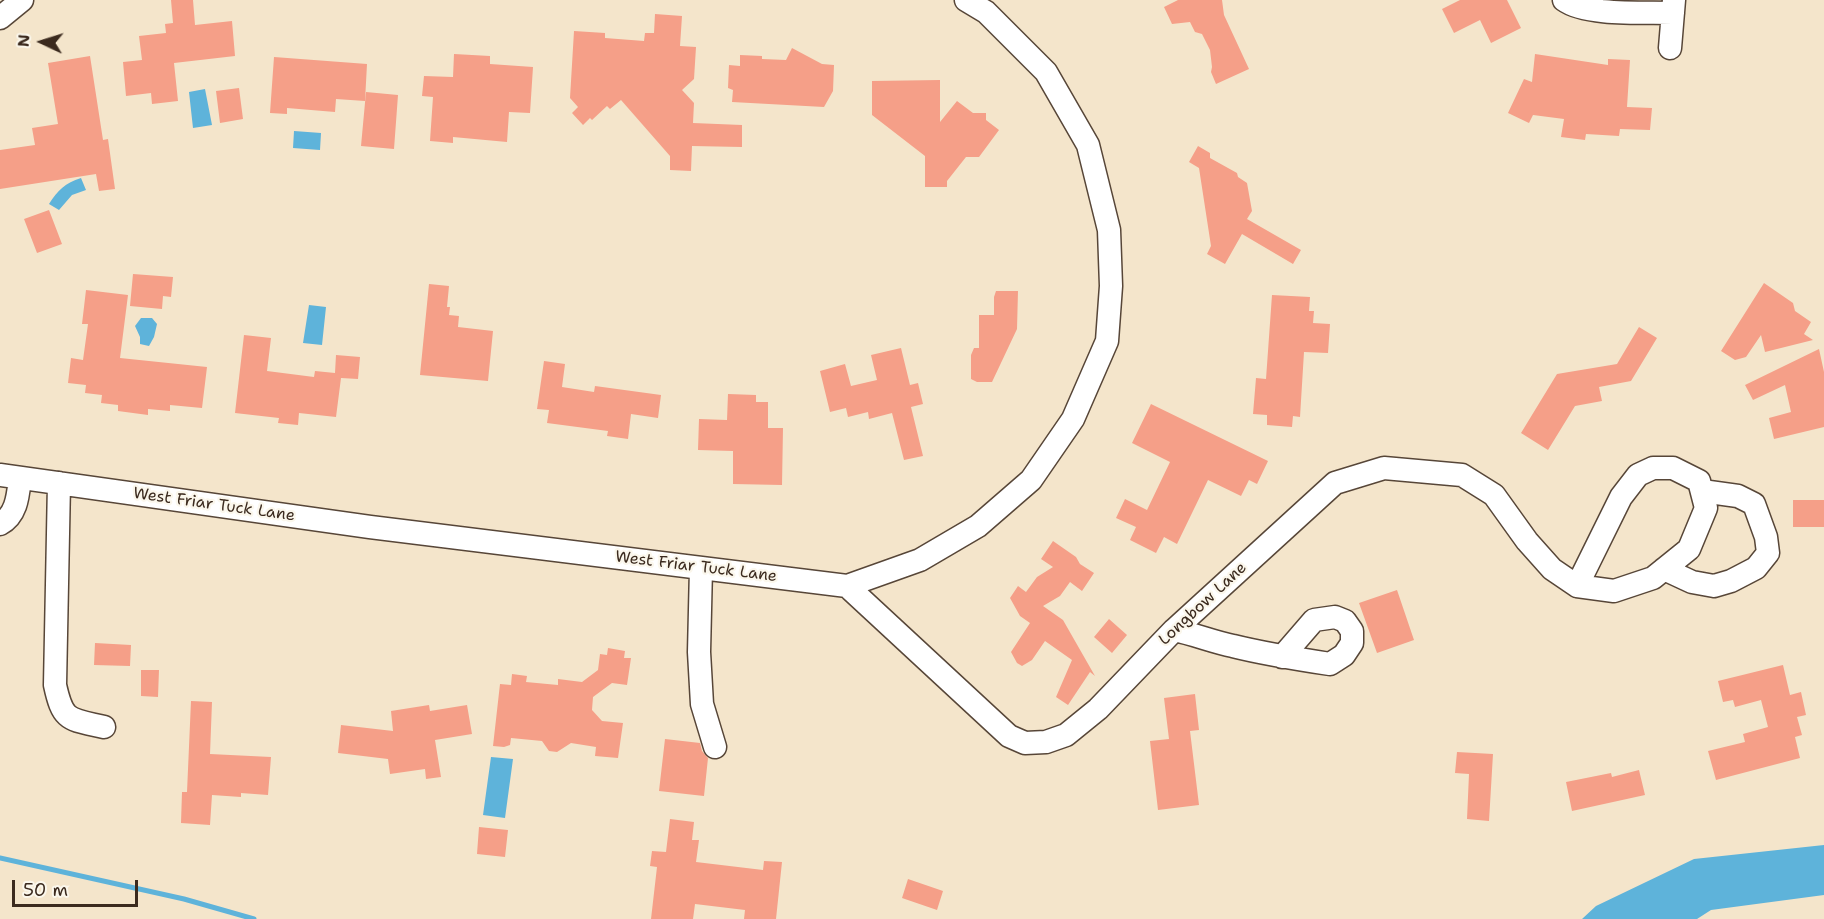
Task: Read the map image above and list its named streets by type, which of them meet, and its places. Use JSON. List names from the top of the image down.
{
  "streets": {
    "street": ["West Friar Tuck Lane", "Longbow Lane"]
  },
  "crossings": [
    ["West Friar Tuck Lane", "Longbow Lane"]
  ],
  "scale_bar": "50 m",
  "north": "left"
}
